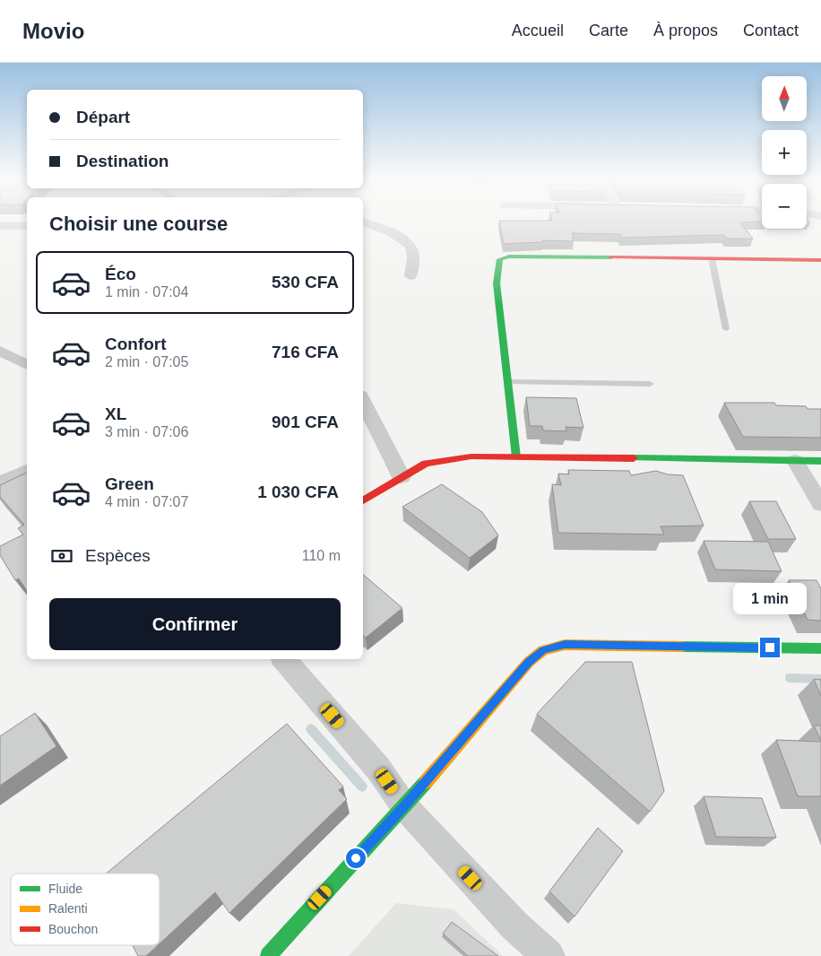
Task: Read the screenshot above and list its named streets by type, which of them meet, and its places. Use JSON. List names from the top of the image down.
{
  "legend": ["Fluide", "Ralenti", "Bouchon"],
  "north": "top",
  "page": {
    "header": "Movio",
    "nav": [
      "Accueil",
      "Carte",
      "À propos",
      "Contact"
    ],
    "map_buttons": ["+", "−"],
    "banner": ["Départ", "Destination"],
    "heading": "Choisir une course",
    "list": [
      {
        "name": "Éco",
        "note": "1 min · 07:04",
        "value": "530 CFA"
      },
      {
        "name": "Confort",
        "note": "2 min · 07:05",
        "value": "716 CFA"
      },
      {
        "name": "XL",
        "note": "3 min · 07:06",
        "value": "901 CFA"
      },
      {
        "name": "Green",
        "note": "4 min · 07:07",
        "value": "1 030 CFA"
      }
    ],
    "pay": ["Espèces", "110 m"],
    "bubble": "1 min",
    "buttons": "Confirmer"
  }
}
